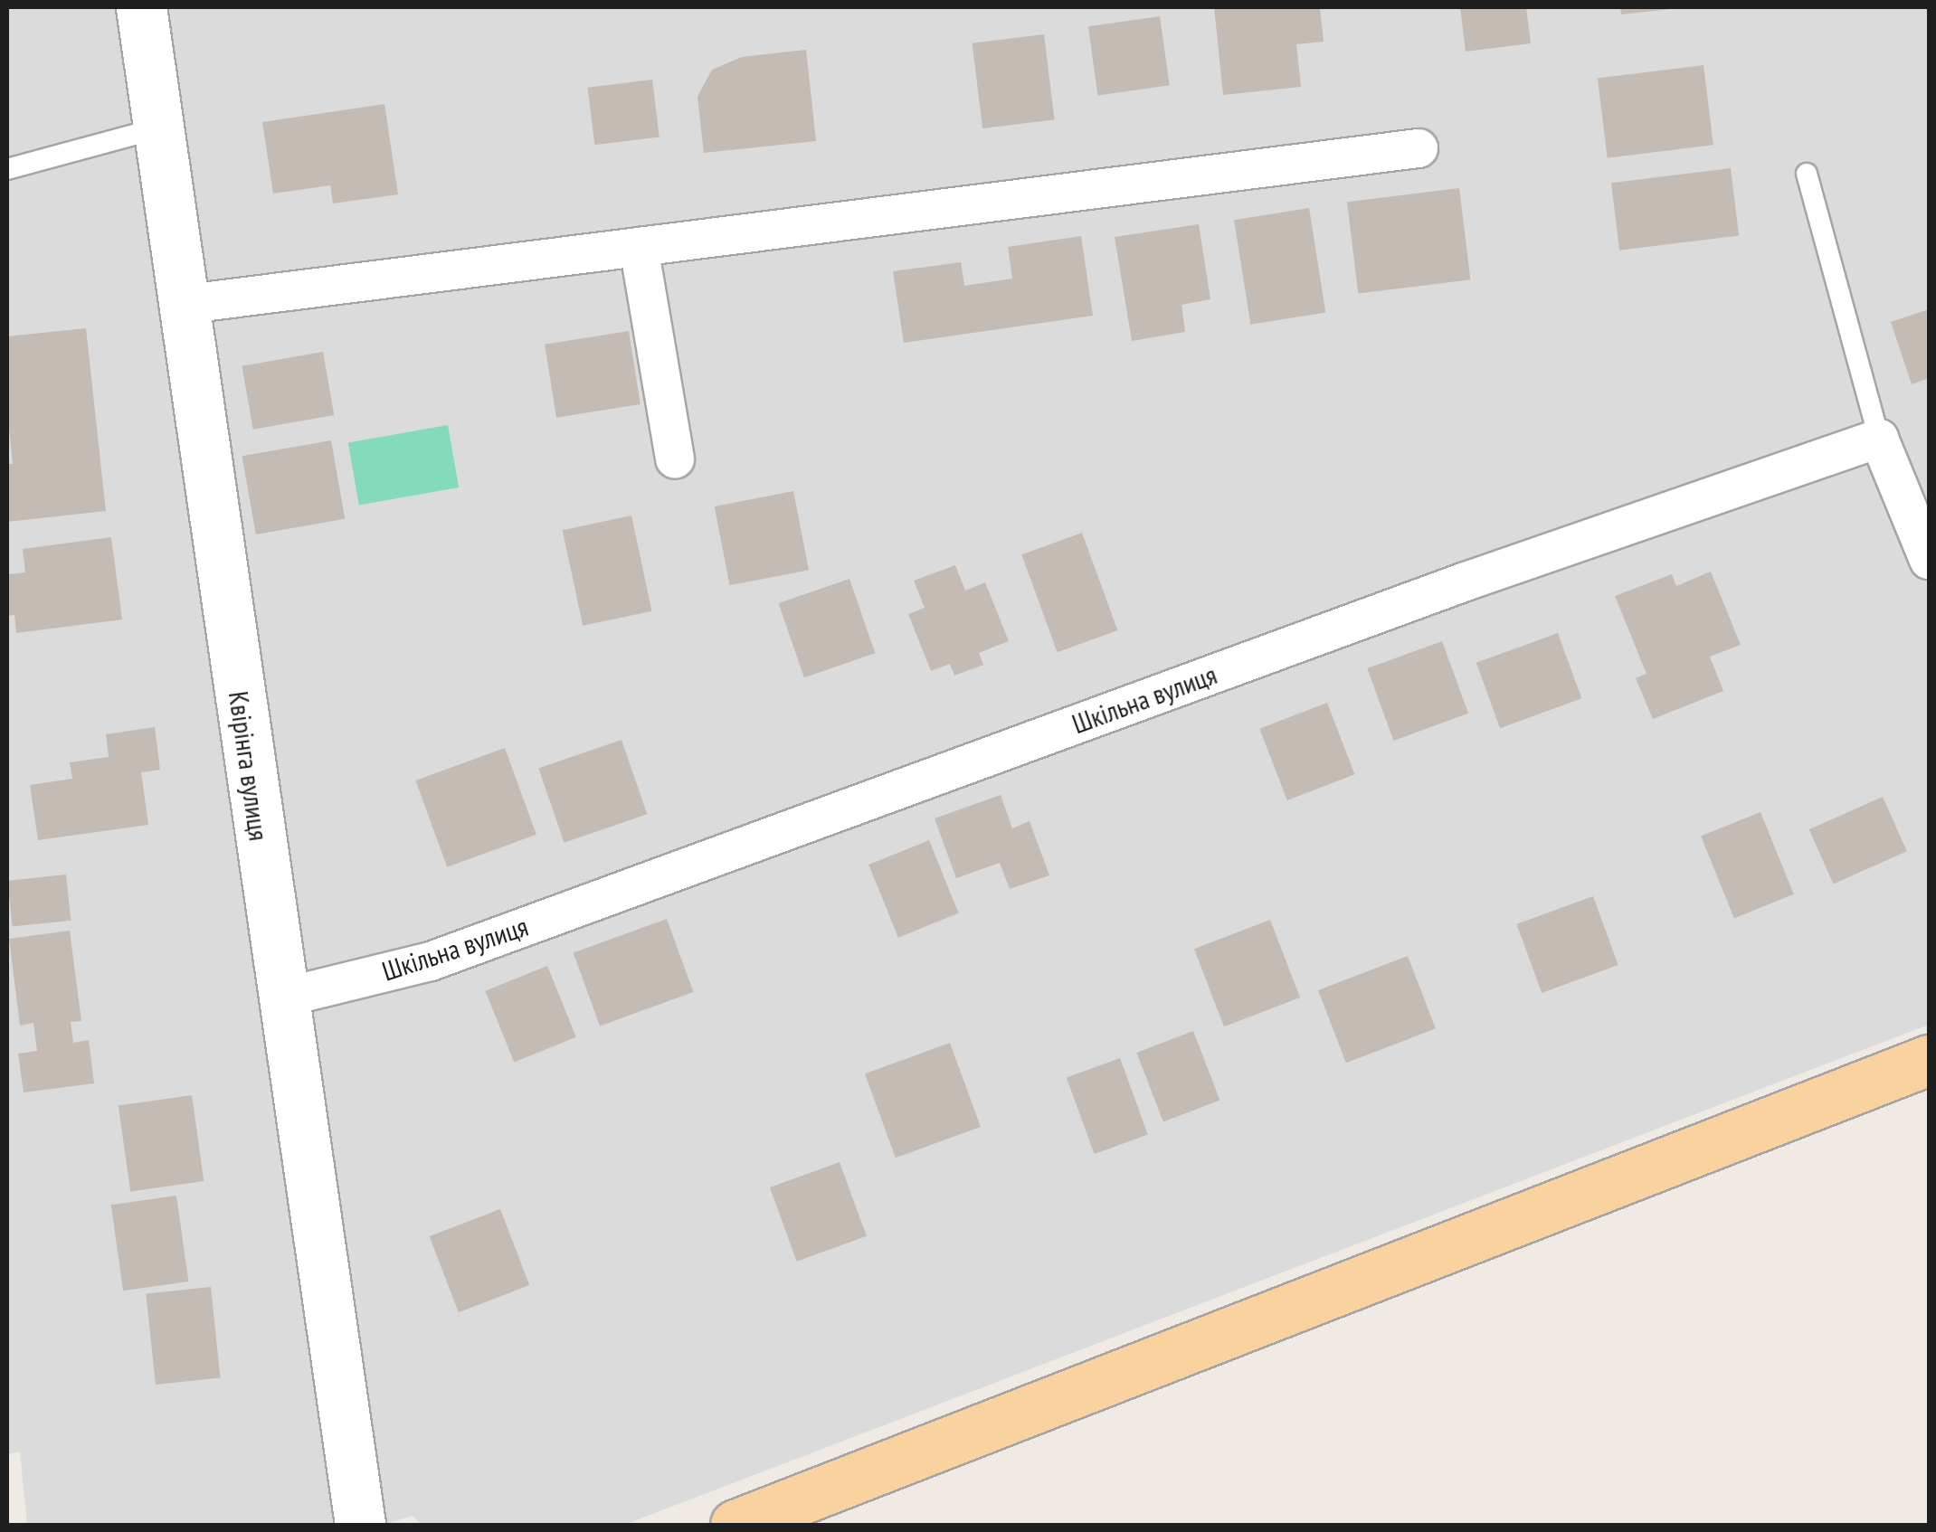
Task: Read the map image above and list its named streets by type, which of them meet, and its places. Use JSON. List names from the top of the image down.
{
  "streets": {
    "street": ["Шкільна вулиця", "Квірінга вулиця"]
  },
  "crossings": [
    ["Шкільна вулиця", "Квірінга вулиця"]
  ]
}
